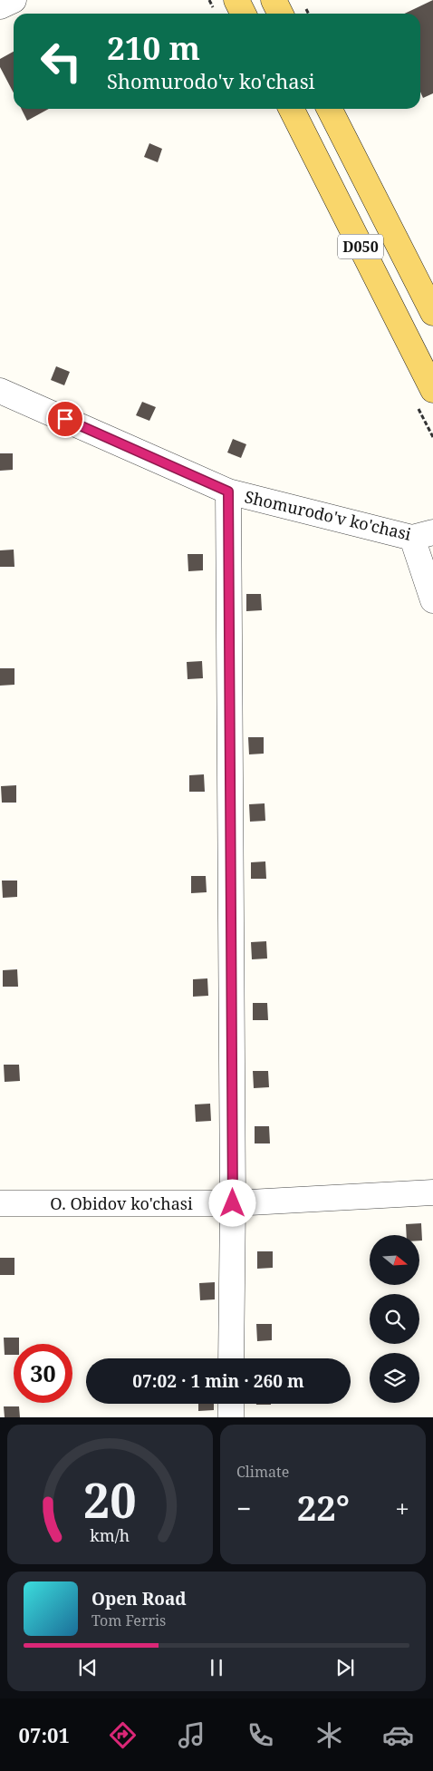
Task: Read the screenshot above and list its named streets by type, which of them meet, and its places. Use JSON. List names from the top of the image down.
{
  "streets": {
    "main road": ["D050"],
    "street": ["Shomurodo'v ko'chasi", "O. Obidov ko'chasi"]
  },
  "north": "right",
  "page": {
    "turn": ["210 m", "Shomurodo'v ko'chasi"],
    "limit": "30",
    "trip": "07:02 · 1 min · 260 m",
    "tile": "Climate",
    "heat": ["−", "22°", "+"],
    "song": ["Open Road", "Tom Ferris"],
    "tabs": "07:01",
    "gauge": ["20", "km/h"]
  }
}
